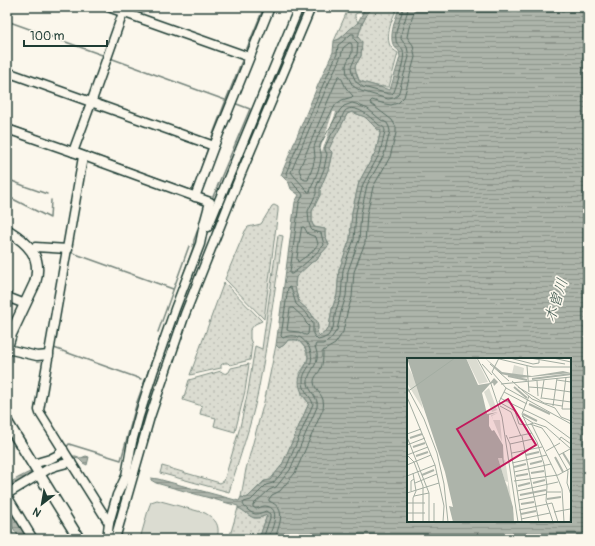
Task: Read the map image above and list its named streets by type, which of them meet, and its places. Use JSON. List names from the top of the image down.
{
  "water": ["木曽川"],
  "scale_bar": "100 m",
  "north": "bottom left"
}
